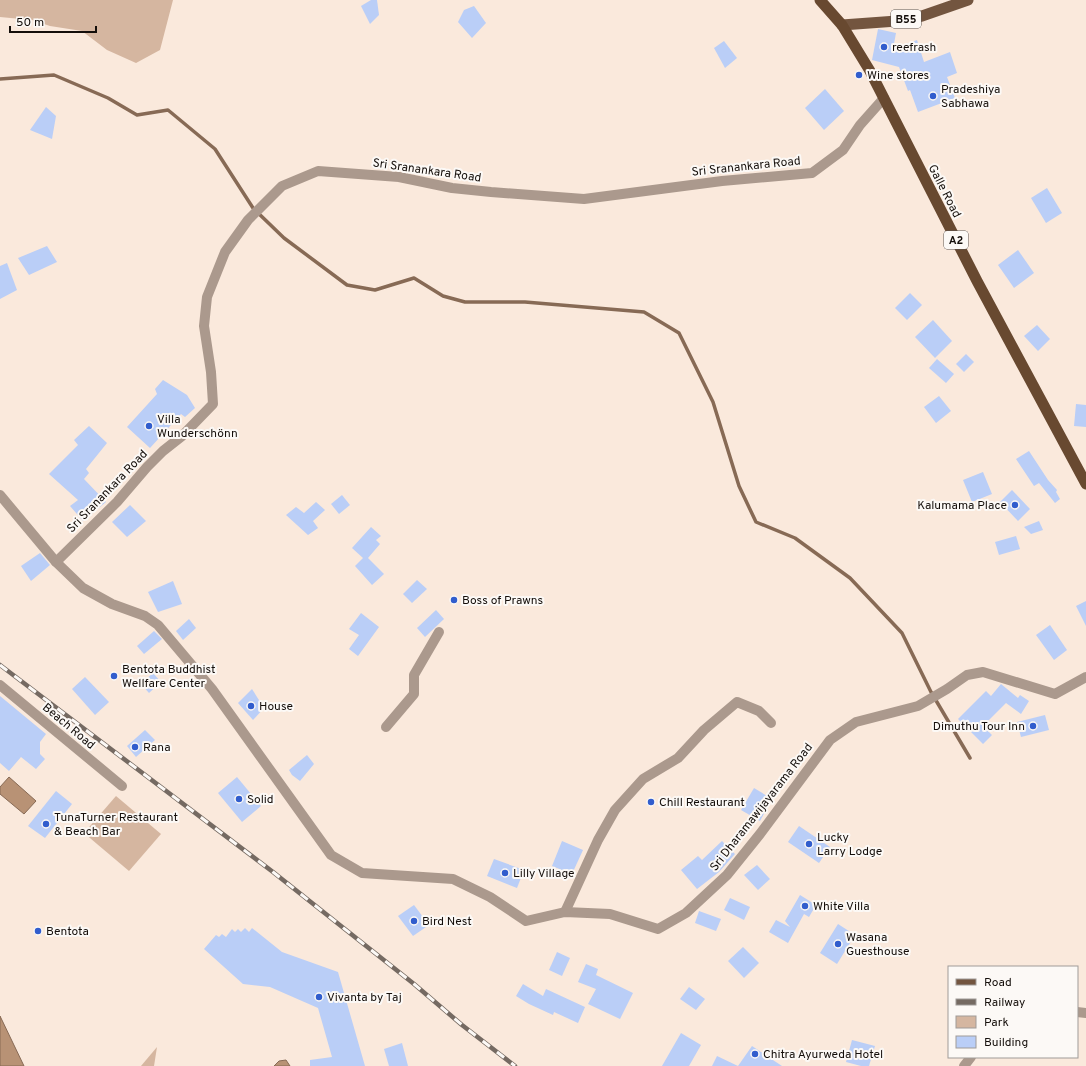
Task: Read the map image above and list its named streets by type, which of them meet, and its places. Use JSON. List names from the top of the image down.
{
  "streets": {
    "highway": ["Galle Road", "A2"],
    "main road": ["B55"],
    "street": ["Sri Sranankara Road", "Beach Road", "Sri Dharamawijayarama Road"]
  },
  "crossings": [
    ["B55", "Galle Road"],
    ["Sri Sranankara Road", "Galle Road"],
    ["Sri Sranankara Road", "Sri Dharamawijayarama Road"]
  ],
  "places": [
    "reefrash",
    "Wine stores",
    "Pradeshiya Sabhawa",
    "Villa Wunderschönn",
    "Kalumama Place",
    "Boss of Prawns",
    "Bentota Buddhist Wellfare Center",
    "House",
    "Dimuthu Tour Inn",
    "Rana",
    "Solid",
    "Chill Restaurant",
    "TunaTurner Restaurant & Beach Bar",
    "Lucky Larry Lodge",
    "Lilly Village",
    "White Villa",
    "Bird Nest",
    "Bentota",
    "Wasana Guesthouse",
    "Vivanta by Taj",
    "Chitra Ayurweda Hotel"
  ],
  "legend": [
    "Road",
    "Railway",
    "Park",
    "Building"
  ],
  "scale_bar": "50 m"
}
